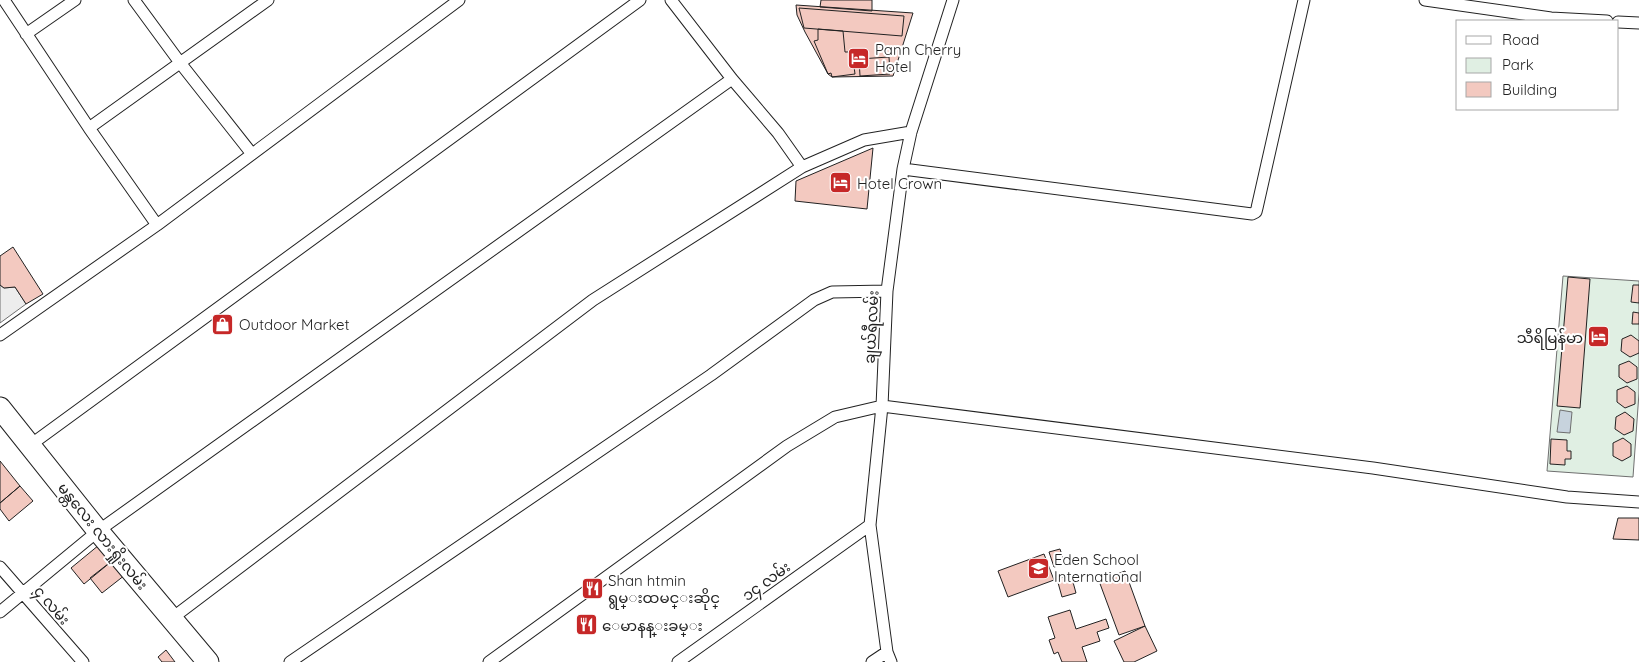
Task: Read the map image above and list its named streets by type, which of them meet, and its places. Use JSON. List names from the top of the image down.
{
  "streets": {
    "highway": ["မန္တလေး လားရှိုးလမ်း"],
    "street": ["ချယ်ရီလမ်း", "၁၄ လမ်း", "၄ လမ်း"]
  },
  "crossings": [
    ["ချယ်ရီလမ်း", "၁၄ လမ်း"]
  ],
  "places": {
    "hotel": ["Pann Cherry Hotel", "Hotel Crown", "သီရိမြန်မာ"],
    "shop": ["Outdoor Market"],
    "school or university": ["Eden School International"],
    "restaurant": ["Shan htmin ရွမ္းထမင္းဆိုင္", "ေမာနန္းခမ္း"]
  },
  "legend": ["Road", "Park", "Building"]
}
